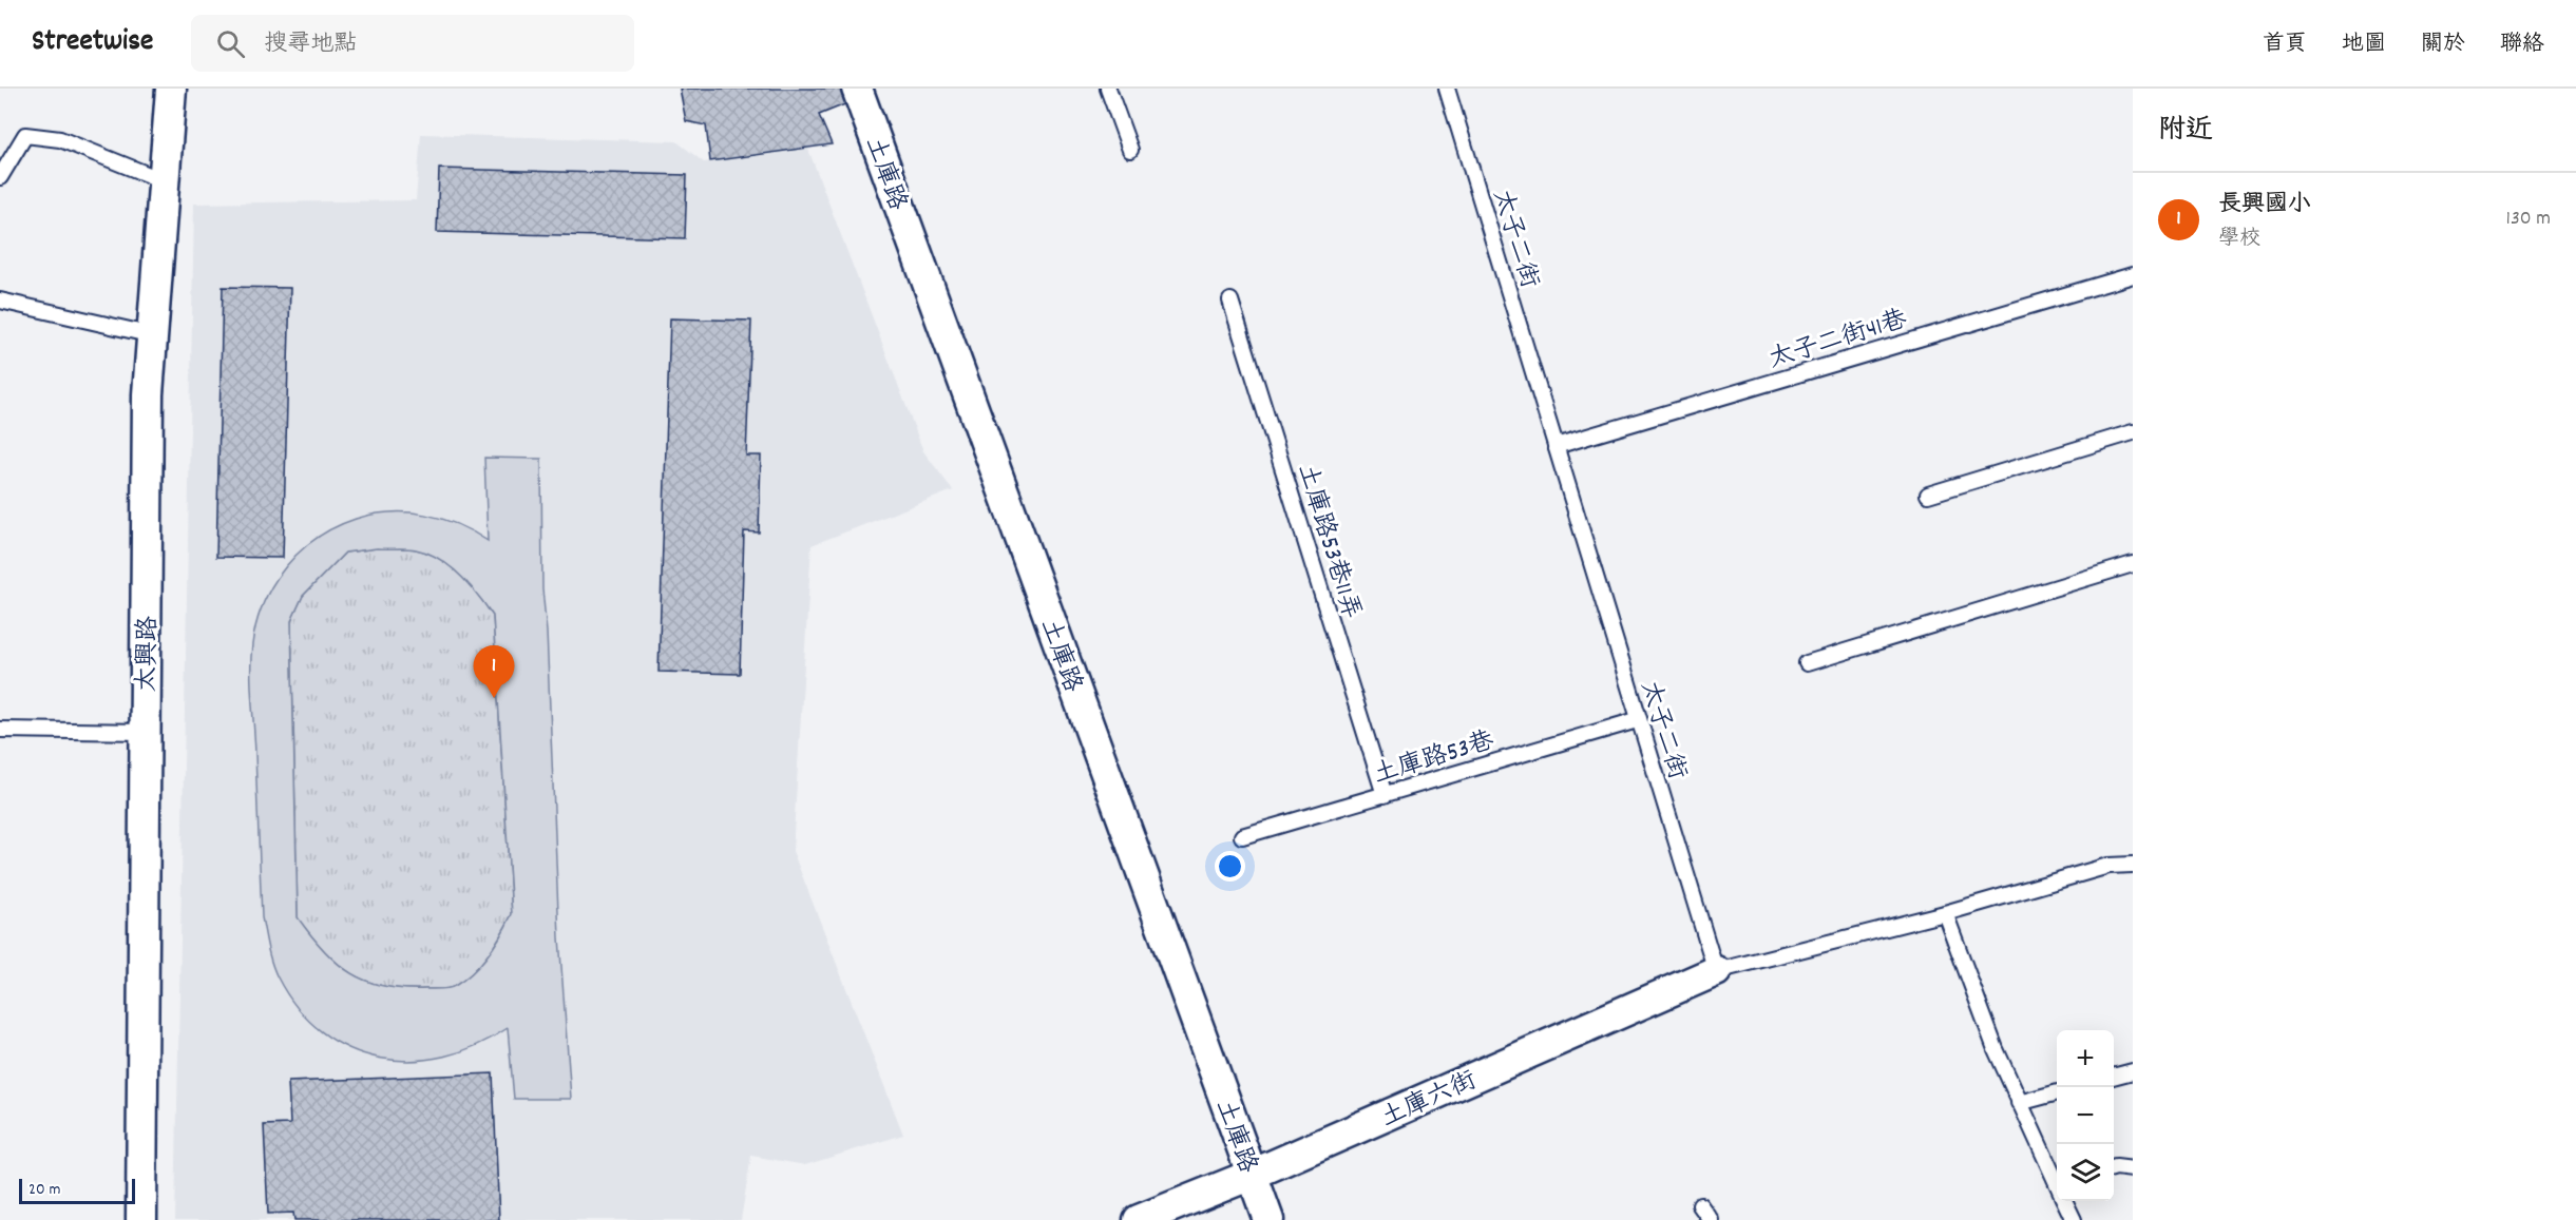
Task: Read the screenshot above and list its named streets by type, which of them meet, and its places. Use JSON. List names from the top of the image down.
{
  "streets": {
    "street": ["土庫路", "太興路", "土庫六街"],
    "lane": [
      "太子二街",
      "太子二街41巷",
      "土庫路53巷11弄",
      "土庫路53巷"
    ]
  },
  "crossings": [
    ["土庫路", "土庫六街"],
    ["太子二街", "太子二街41巷"],
    ["太子二街", "土庫路53巷"],
    ["太子二街", "土庫六街"],
    ["土庫路53巷11弄", "土庫路53巷"]
  ],
  "scale_bar": "20 m",
  "page": {
    "header": "Streetwise",
    "search": "搜尋地點",
    "nav": [
      "首頁",
      "地圖",
      "關於",
      "聯絡"
    ],
    "heading": "附近",
    "list": [
      {
        "mark": "1",
        "name": "長興國小",
        "note": "學校",
        "value": "130 m"
      }
    ],
    "pins": "1",
    "map_buttons": ["+", "−"],
    "scale": "20 m"
  }
}
